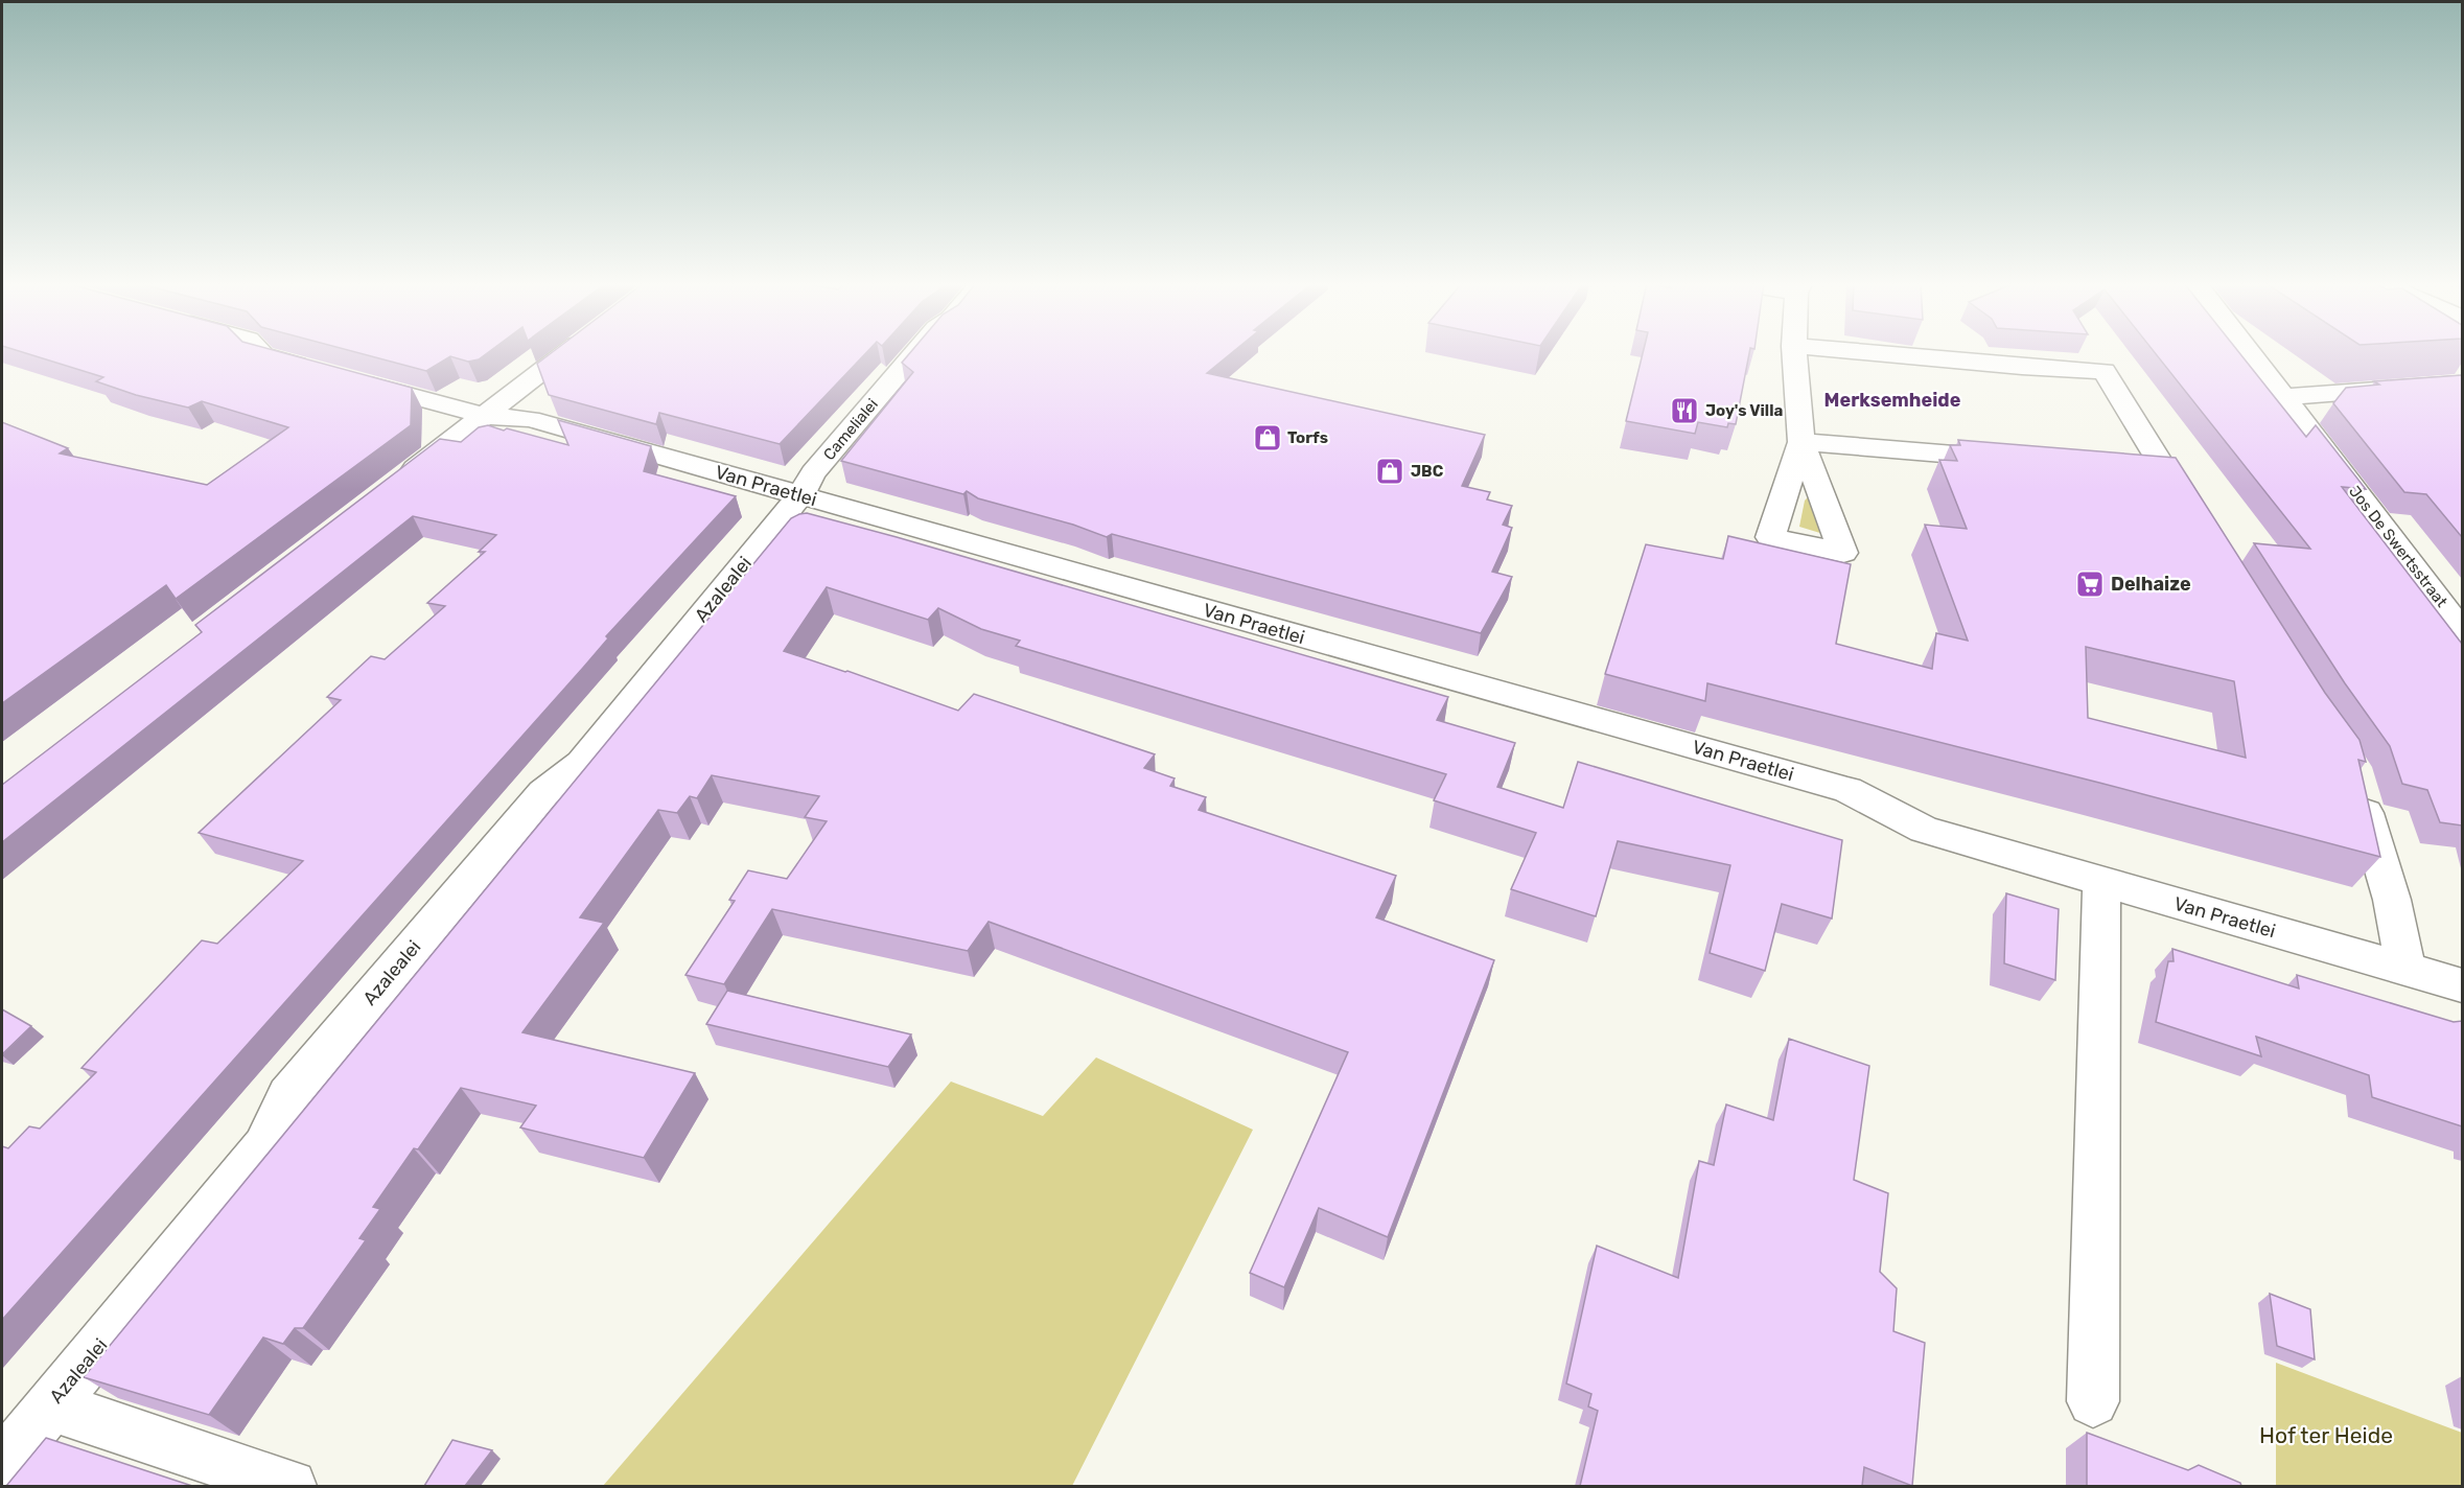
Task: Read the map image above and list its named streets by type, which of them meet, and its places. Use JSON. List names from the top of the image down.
{
  "streets": {
    "street": [
      "Camelialei",
      "Van Praetlei",
      "Jos De Swertsstraat",
      "Azalealei"
    ]
  },
  "crossings": [
    ["Camelialei", "Van Praetlei"],
    ["Camelialei", "Azalealei"],
    ["Van Praetlei", "Azalealei"]
  ],
  "districts": ["Merksemheide"],
  "parks": ["Hof ter Heide"],
  "places": {
    "restaurant": ["Joy's Villa"],
    "shop": ["Torfs", "JBC"],
    "supermarket": ["Delhaize"]
  }
}
